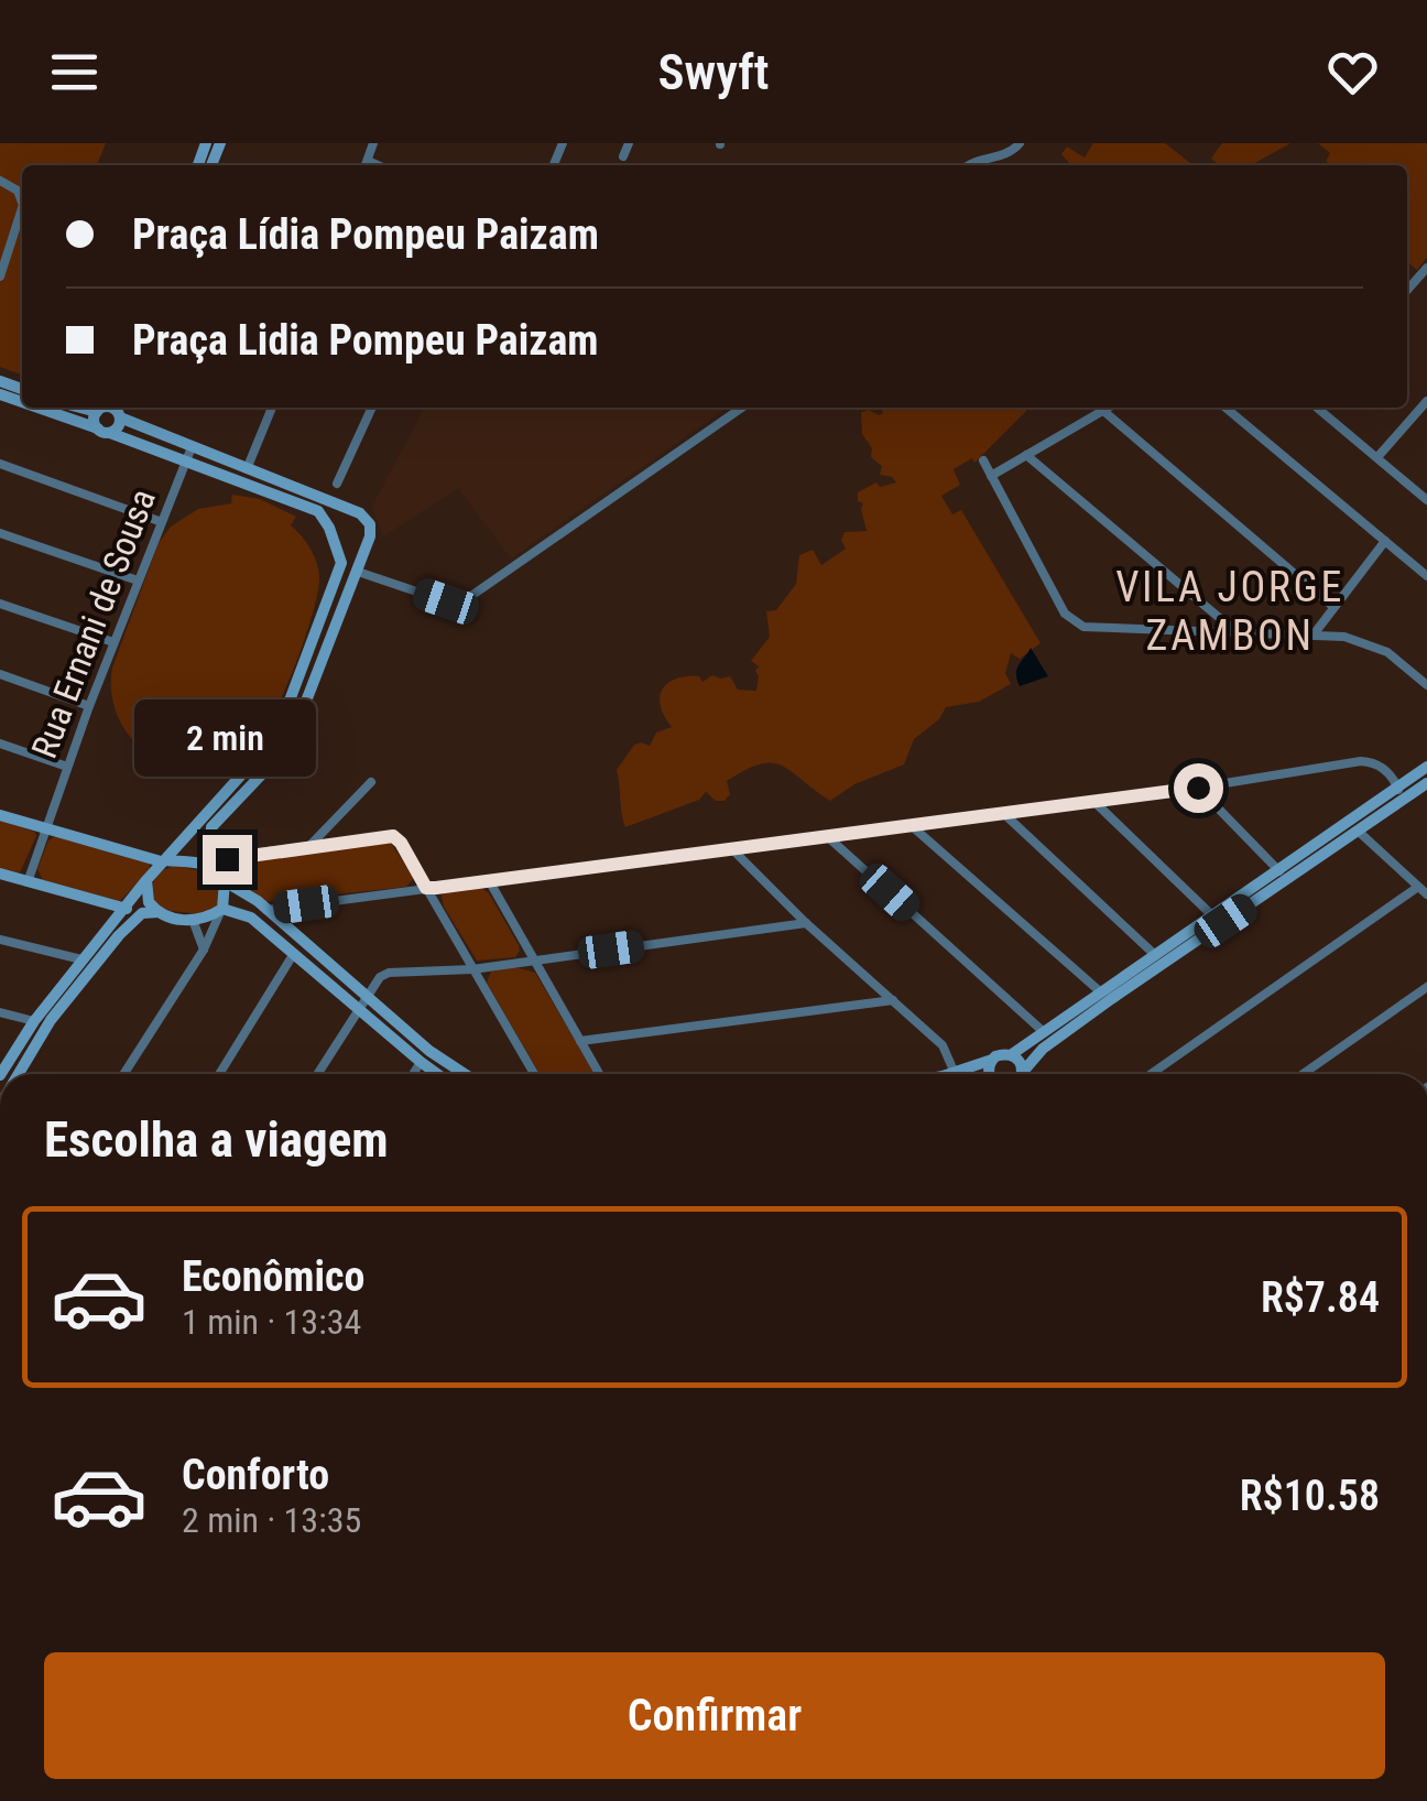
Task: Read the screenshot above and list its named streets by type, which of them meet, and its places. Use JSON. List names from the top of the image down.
{
  "streets": {
    "street": ["Rua Ernani de Sousa"]
  },
  "districts": ["VILA JORGE ZAMBON"],
  "page": {
    "header": "Swyft",
    "banner": ["Praça Lídia Pompeu Paizam", "Praça Lidia Pompeu Paizam"],
    "bubble": "2 min",
    "heading": "Escolha a viagem",
    "list": [
      {
        "name": "Econômico",
        "note": "1 min · 13:34",
        "value": "R$7.84"
      },
      {
        "name": "Conforto",
        "note": "2 min · 13:35",
        "value": "R$10.58"
      }
    ],
    "buttons": "Confirmar"
  }
}
